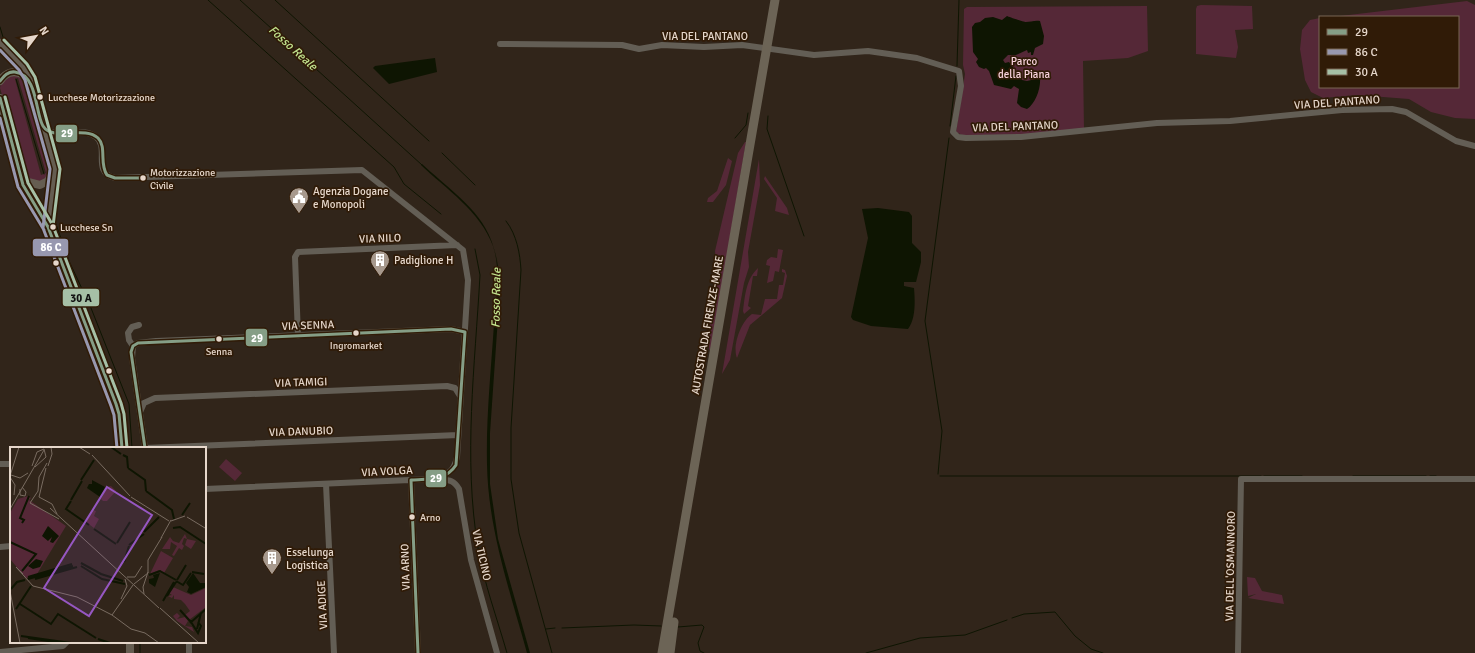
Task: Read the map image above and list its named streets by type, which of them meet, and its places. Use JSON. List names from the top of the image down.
{
  "streets": {
    "highway": ["AUTOSTRADA FIRENZE-MARE"],
    "street": [
      "VIA DEL PANTANO",
      "VIA NILO",
      "VIA SENNA",
      "VIA TAMIGI",
      "VIA DANUBIO",
      "VIA VOLGA",
      "VIA TICINO",
      "VIA DELL'OSMANNORO",
      "VIA ARNO",
      "VIA ADIGE"
    ]
  },
  "crossings": [
    ["VIA NILO", "VIA SENNA"],
    ["VIA SENNA", "VIA VOLGA"],
    ["VIA DANUBIO", "VIA VOLGA"],
    ["VIA VOLGA", "VIA TICINO"],
    ["VIA VOLGA", "VIA ARNO"],
    ["VIA VOLGA", "VIA ADIGE"]
  ],
  "water": ["Fosso Reale"],
  "parks": ["Parco della Piana"],
  "places": {
    "other": [
      "Lucchese Motorizzazione",
      "Motorizzazione Civile",
      "Lucchese Sn",
      "Ingromarket",
      "Senna",
      "Arno"
    ],
    "public building": ["Agenzia Dogane e Monopoli"],
    "building": ["Padiglione H", "Esselunga Logistica"]
  },
  "lines": ["transit line 29"],
  "legend": ["29", "86 C", "30 A"],
  "north": "top right"
}
